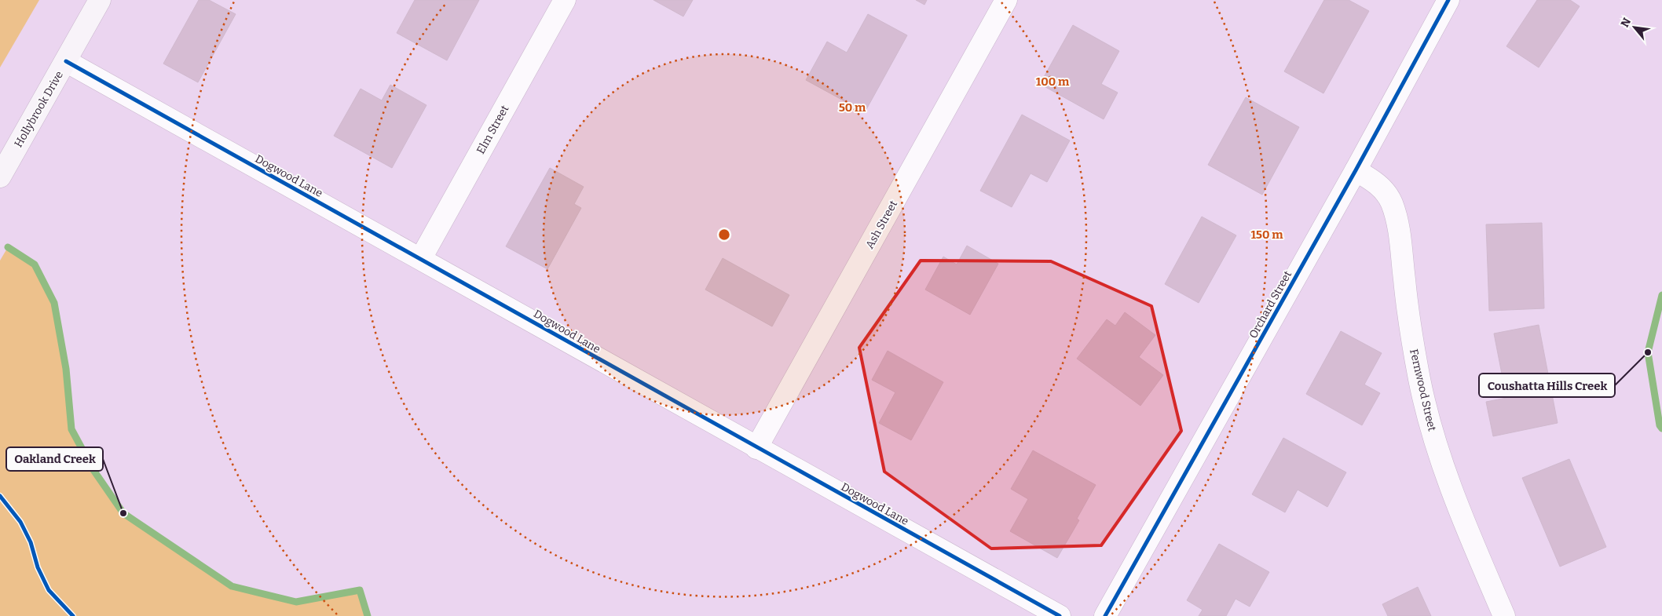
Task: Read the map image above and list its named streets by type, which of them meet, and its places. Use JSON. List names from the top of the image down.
{
  "streets": {
    "main road": ["Hollybrook Drive"],
    "street": [
      "Elm Street",
      "Dogwood Lane",
      "Ash Street",
      "Orchard Street",
      "Fernwood Street"
    ]
  },
  "crossings": [
    ["Hollybrook Drive", "Dogwood Lane"],
    ["Elm Street", "Dogwood Lane"],
    ["Dogwood Lane", "Ash Street"],
    ["Orchard Street", "Fernwood Street"]
  ],
  "places": ["Coushatta Hills Creek", "Oakland Creek"],
  "north": "top left",
  "rings": ["100 m", "50 m", "150 m"]
}
